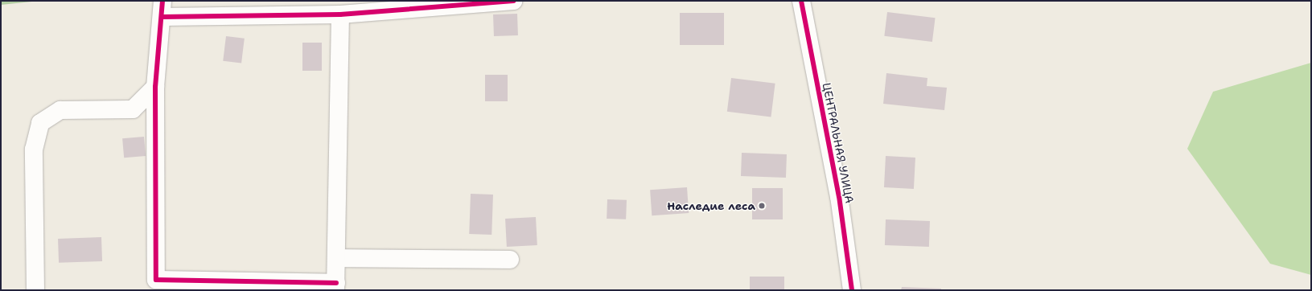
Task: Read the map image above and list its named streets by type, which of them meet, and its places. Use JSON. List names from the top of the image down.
{
  "streets": {
    "street": ["ЦЕНТРАЛЬНАЯ УЛИЦА"]
  },
  "places": ["Наследие леса"]
}
